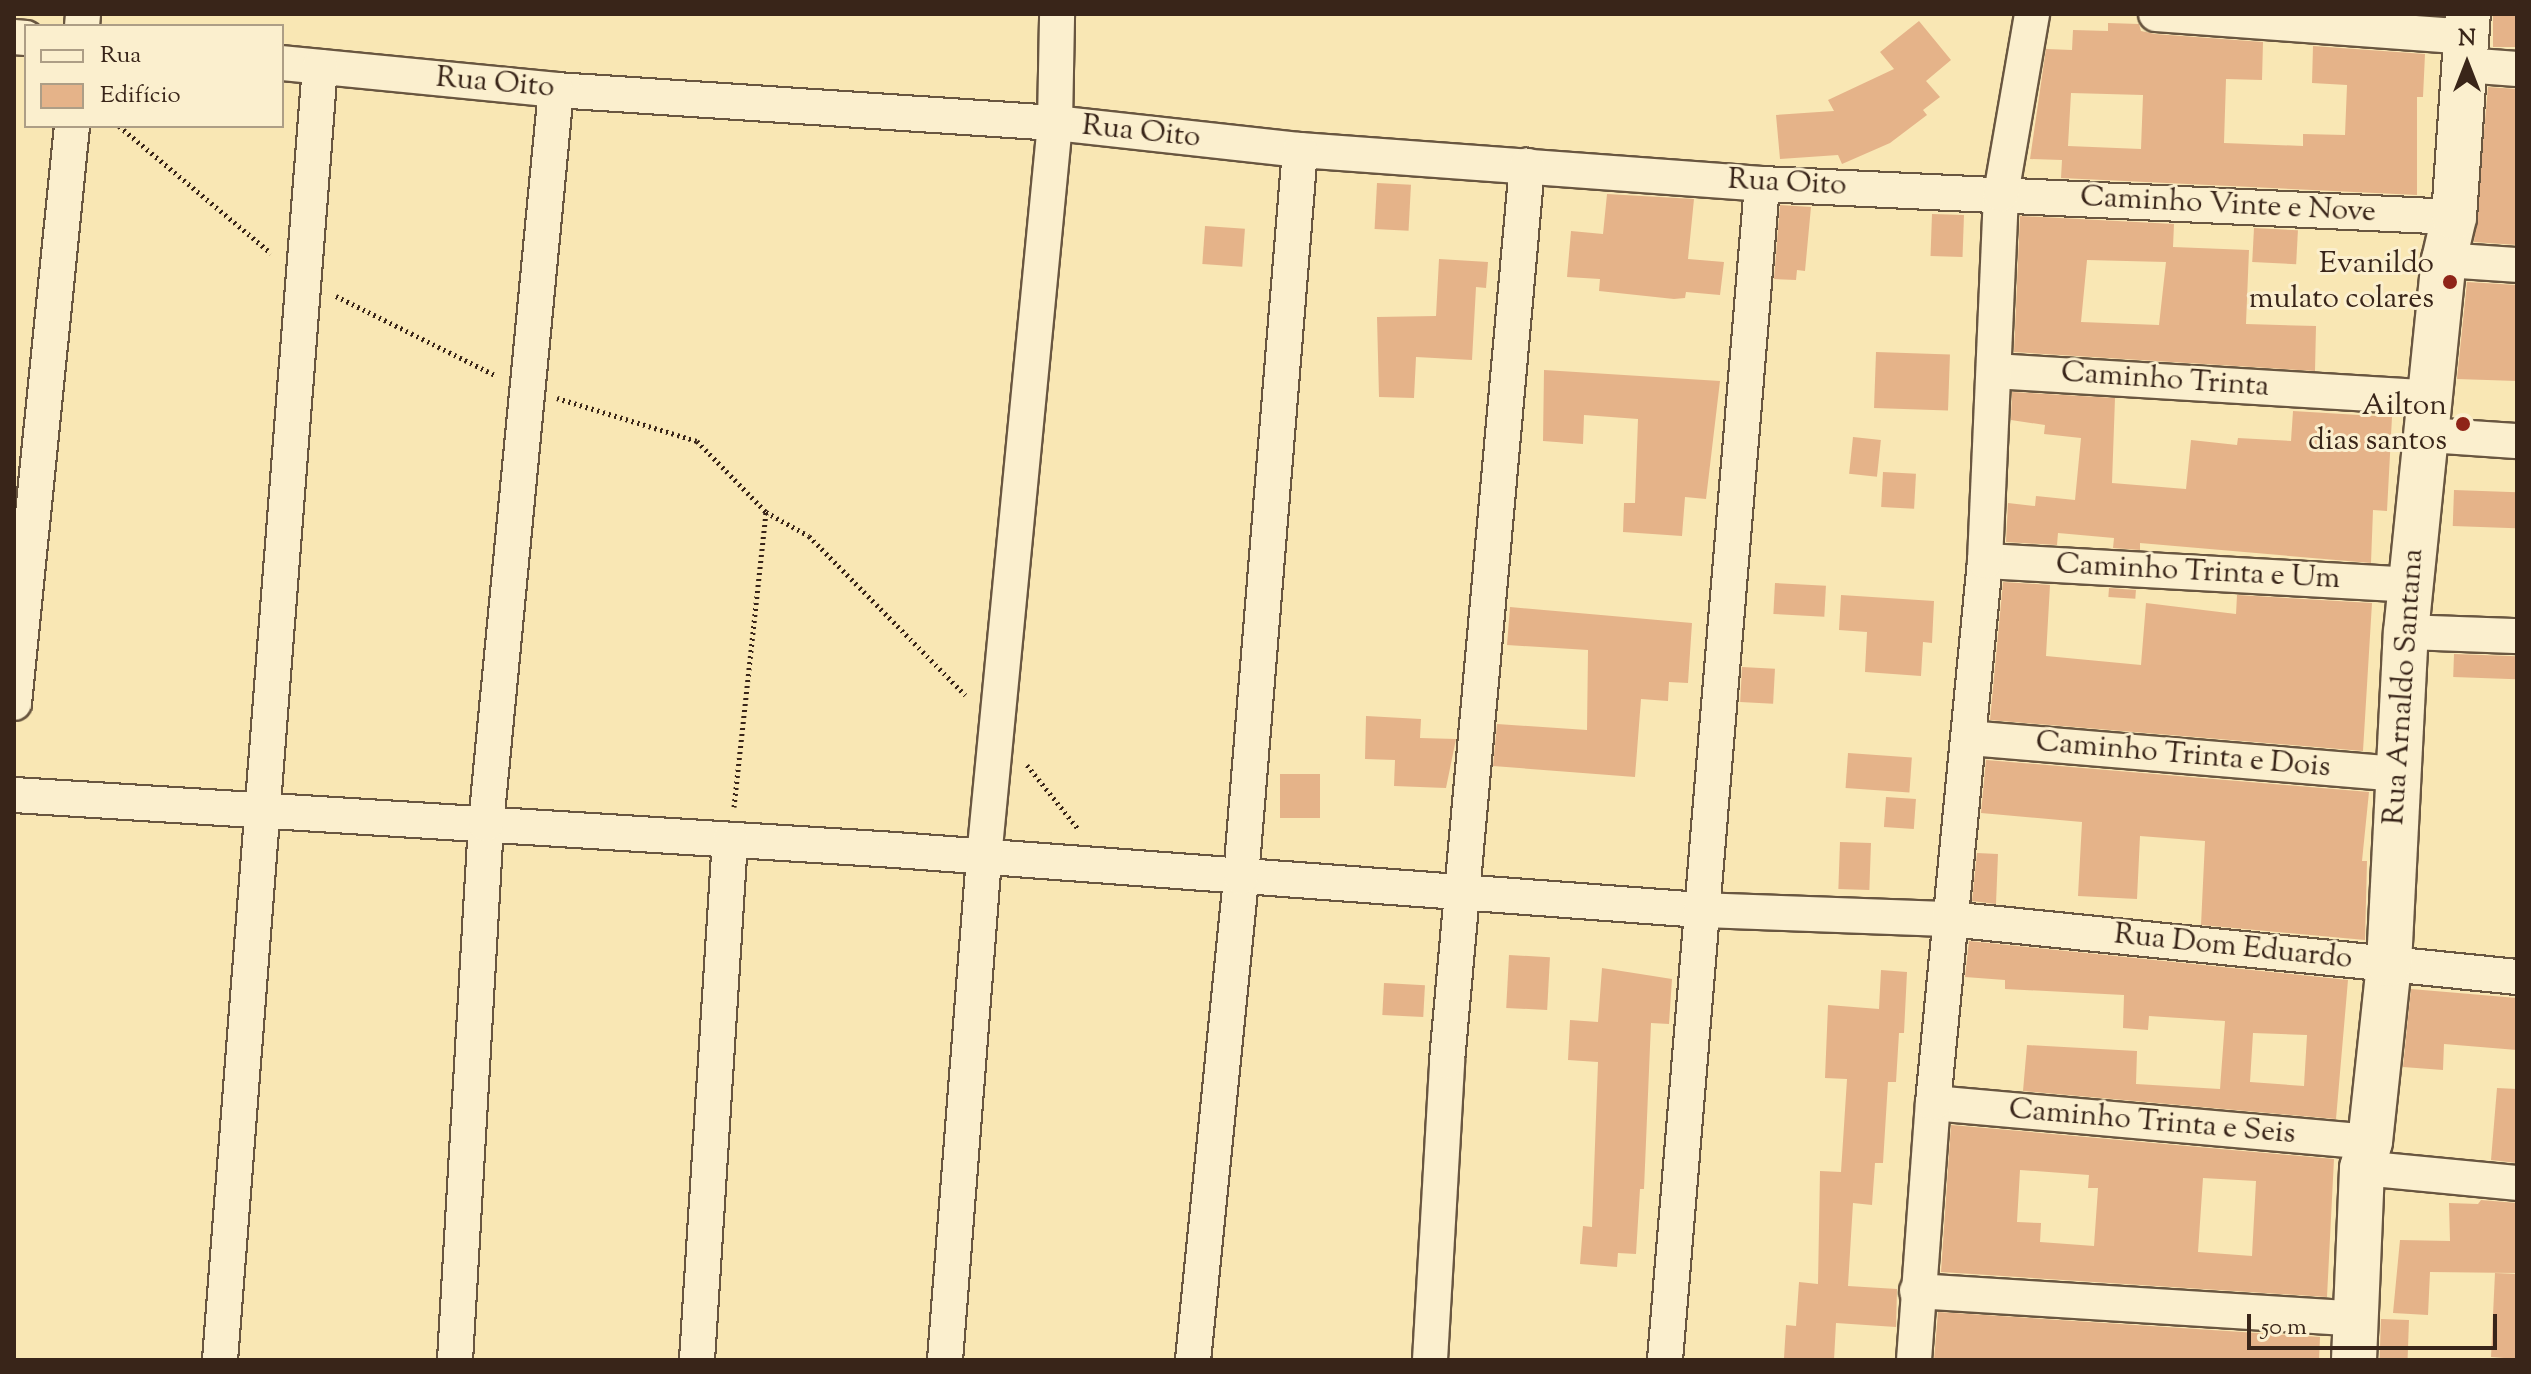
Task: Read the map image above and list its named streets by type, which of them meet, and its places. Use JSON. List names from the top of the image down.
{
  "streets": {
    "street": [
      "Rua Oito",
      "Caminho Vinte e Nove",
      "Caminho Trinta",
      "Caminho Trinta e Um",
      "Rua Arnaldo Santana",
      "Caminho Trinta e Dois",
      "Rua Dom Eduardo",
      "Caminho Trinta e Seis"
    ]
  },
  "crossings": [
    ["Rua Oito", "Caminho Vinte e Nove"],
    ["Caminho Vinte e Nove", "Rua Arnaldo Santana"],
    ["Caminho Trinta", "Rua Arnaldo Santana"],
    ["Caminho Trinta e Um", "Rua Arnaldo Santana"],
    ["Rua Arnaldo Santana", "Caminho Trinta e Dois"],
    ["Rua Arnaldo Santana", "Rua Dom Eduardo"],
    ["Rua Arnaldo Santana", "Caminho Trinta e Seis"]
  ],
  "places": ["Evanildo mulato colares", "Ailton dias santos"],
  "legend": ["Rua", "Edifício"],
  "scale_bar": "50 m",
  "north": "top"
}
